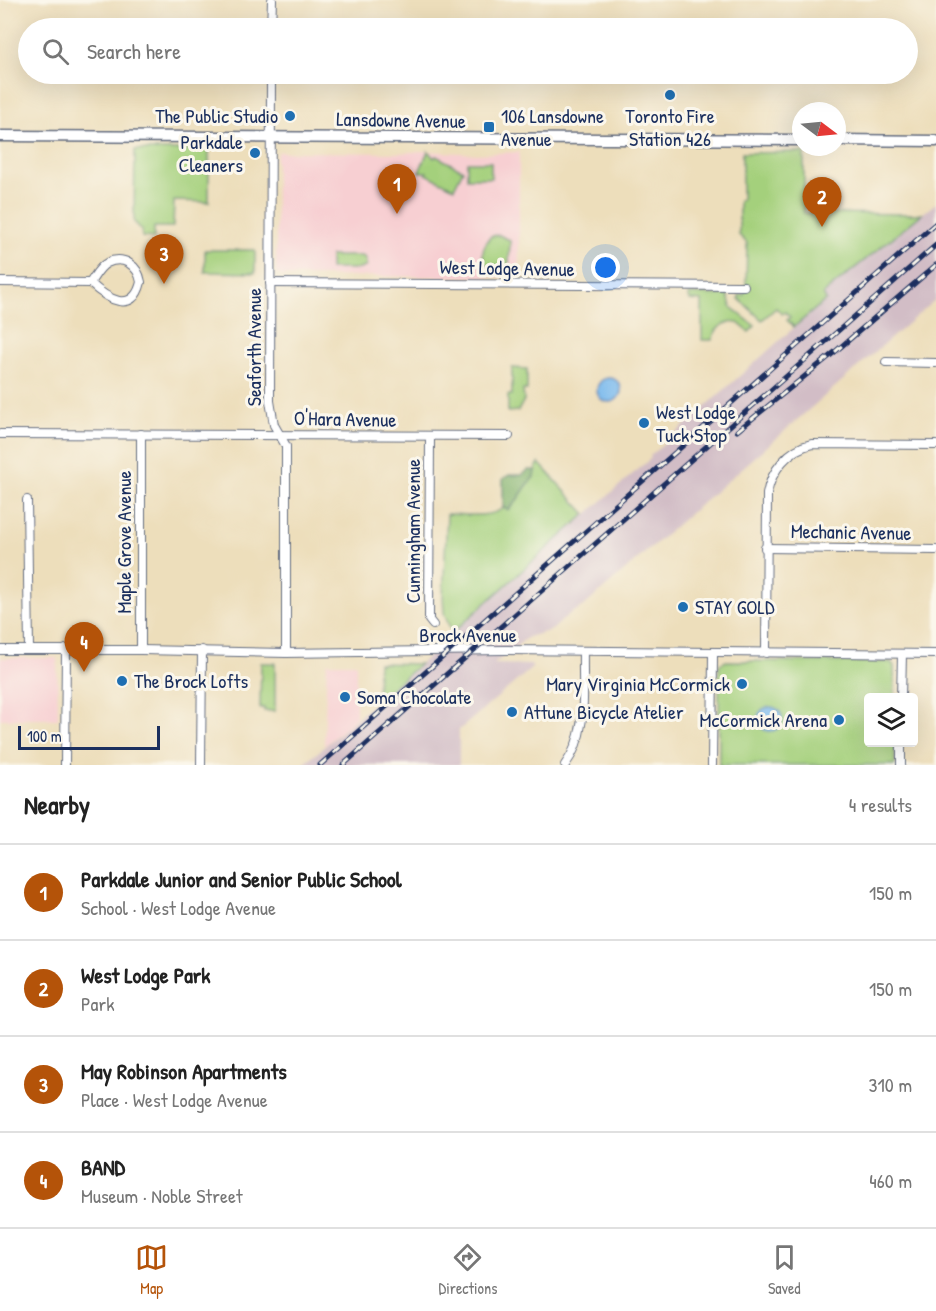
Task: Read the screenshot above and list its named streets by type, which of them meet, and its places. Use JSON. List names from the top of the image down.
{
  "streets": {
    "street": [
      "Lansdowne Avenue",
      "West Lodge Avenue",
      "Seaforth Avenue",
      "O'Hara Avenue",
      "Cunningham Avenue",
      "Mechanic Avenue",
      "Maple Grove Avenue",
      "Brock Avenue"
    ]
  },
  "crossings": [
    ["Lansdowne Avenue", "Seaforth Avenue"],
    ["West Lodge Avenue", "Seaforth Avenue"],
    ["Seaforth Avenue", "O'Hara Avenue"],
    ["Seaforth Avenue", "Brock Avenue"],
    ["O'Hara Avenue", "Cunningham Avenue"],
    ["O'Hara Avenue", "Maple Grove Avenue"],
    ["Maple Grove Avenue", "Brock Avenue"]
  ],
  "places": {
    "other": [
      "Toronto Fire Station 426",
      "The Public Studio",
      "Parkdale Cleaners",
      "West Lodge Tuck Stop",
      "STAY GOLD",
      "The Brock Lofts",
      "Mary Virginia McCormick",
      "Soma Chocolate",
      "Attune Bicycle Atelier",
      "McCormick Arena"
    ],
    "transit": ["106 Lansdowne Avenue"]
  },
  "scale_bar": "100 m",
  "north": "right",
  "page": {
    "search": "Search here",
    "pins": [
      "1",
      "2",
      "3",
      "4"
    ],
    "scale": "100 m",
    "heading": ["Nearby", "4 results"],
    "list": [
      {
        "mark": "1",
        "name": "Parkdale Junior and Senior Public School",
        "note": "School · West Lodge Avenue",
        "value": "150 m"
      },
      {
        "mark": "2",
        "name": "West Lodge Park",
        "note": "Park",
        "value": "150 m"
      },
      {
        "mark": "3",
        "name": "May Robinson Apartments",
        "note": "Place · West Lodge Avenue",
        "value": "310 m"
      },
      {
        "mark": "4",
        "name": "BAND",
        "note": "Museum · Noble Street",
        "value": "460 m"
      }
    ],
    "nav": ["Map", "Directions", "Saved"]
  }
}
